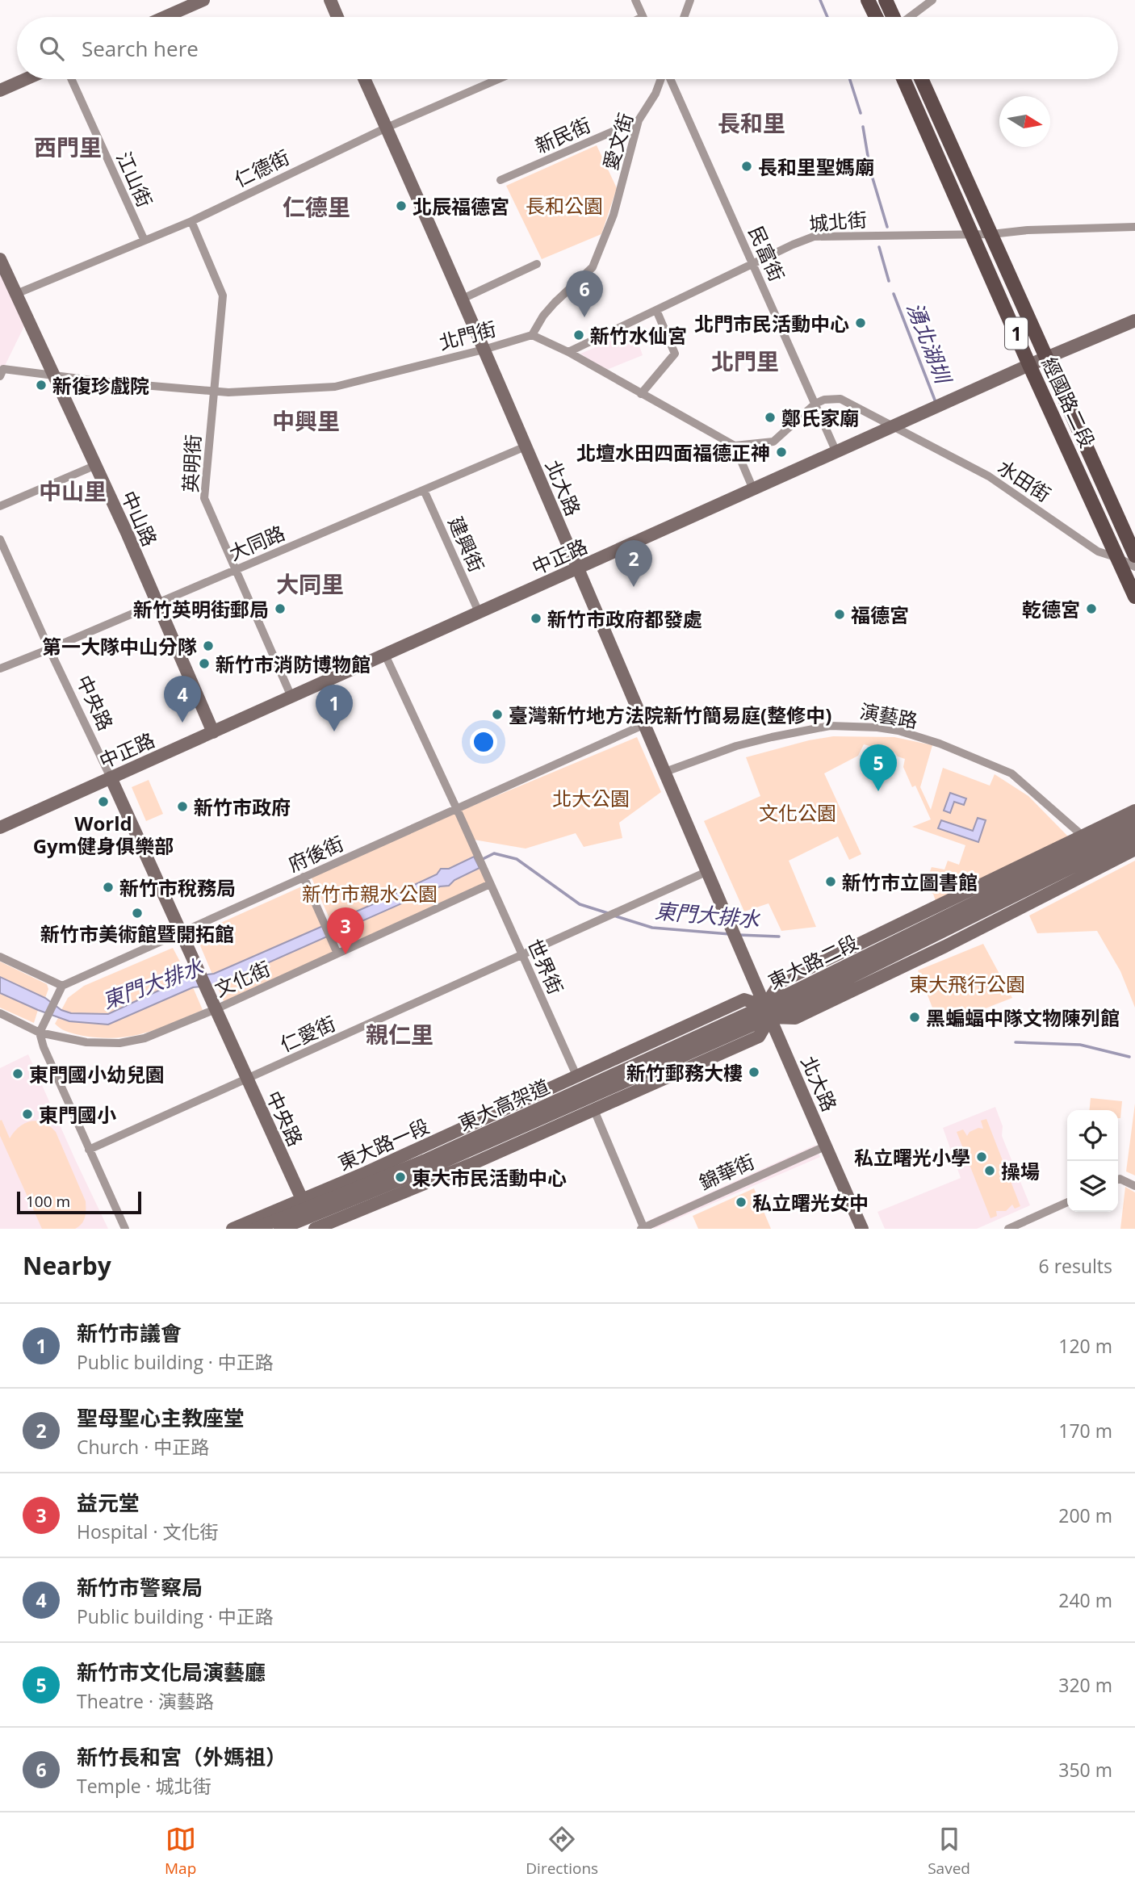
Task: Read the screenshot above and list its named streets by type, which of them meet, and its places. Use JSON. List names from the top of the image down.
{
  "streets": {
    "main road": ["1", "經國路二段"],
    "street": [
      "新民街",
      "愛文街",
      "仁德街",
      "江山街",
      "城北街",
      "民富街",
      "北門街",
      "英明街",
      "水田街",
      "北大路",
      "中山路",
      "大同路",
      "建興街",
      "中正路",
      "中央路",
      "演藝路",
      "府後街",
      "東大路二段",
      "世界街",
      "文化街",
      "仁愛街",
      "東大高架道",
      "東大路一段",
      "錦華街"
    ]
  },
  "crossings": [
    ["新民街", "愛文街"],
    ["愛文街", "北門街"],
    ["仁德街", "江山街"],
    ["仁德街", "英明街"],
    ["仁德街", "北大路"],
    ["仁德街", "中山路"],
    ["城北街", "民富街"],
    ["城北街", "經國路二段"],
    ["民富街", "中正路"],
    ["北門街", "英明街"],
    ["北門街", "北大路"],
    ["北門街", "中山路"],
    ["經國路二段", "水田街"],
    ["經國路二段", "中正路"],
    ["英明街", "大同路"],
    ["英明街", "中正路"],
    ["水田街", "中正路"],
    ["北大路", "大同路"],
    ["北大路", "中正路"],
    ["北大路", "演藝路"],
    ["北大路", "府後街"],
    ["北大路", "東大路二段"],
    ["北大路", "仁愛街"],
    ["北大路", "東大高架道"],
    ["北大路", "東大路一段"],
    ["北大路", "錦華街"],
    ["中山路", "大同路"],
    ["中山路", "中正路"],
    ["大同路", "建興街"],
    ["大同路", "中央路"],
    ["建興街", "中正路"],
    ["中正路", "中央路"],
    ["中央路", "府後街"],
    ["中央路", "文化街"],
    ["中央路", "仁愛街"],
    ["中央路", "東大路一段"],
    ["演藝路", "東大路二段"],
    ["府後街", "世界街"],
    ["東大路二段", "東大高架道"],
    ["東大路二段", "東大路一段"],
    ["世界街", "文化街"],
    ["世界街", "仁愛街"],
    ["世界街", "東大路一段"],
    ["東大高架道", "東大路一段"]
  ],
  "districts": [
    "長和里",
    "西門里",
    "仁德里",
    "北門里",
    "中興里",
    "中山里",
    "大同里",
    "親仁里"
  ],
  "water": ["湧北湖圳", "東門大排水"],
  "parks": [
    "長和公園",
    "北大公園",
    "文化公園",
    "新竹市親水公園",
    "東大飛行公園"
  ],
  "places": [
    "長和里聖媽廟",
    "北辰福德宮",
    "北門市民活動中心",
    "新竹水仙宮",
    "新復珍戲院",
    "鄭氏家廟",
    "北壇水田四面福德正神",
    "新竹英明街郵局",
    "乾德宮",
    "福德宮",
    "新竹市政府都發處",
    "第一大隊中山分隊",
    "新竹市消防博物館",
    "臺灣新竹地方法院新竹簡易庭(整修中)",
    "World Gym健身俱樂部",
    "新竹市政府",
    "新竹市立圖書館",
    "新竹市稅務局",
    "新竹市美術館暨開拓館",
    "黑蝙蝠中隊文物陳列館",
    "新竹郵務大樓",
    "東門國小幼兒園",
    "東門國小",
    "私立曙光小學",
    "操場",
    "東大市民活動中心",
    "私立曙光女中"
  ],
  "scale_bar": "100 m",
  "north": "right",
  "page": {
    "search": "Search here",
    "pins": [
      "6",
      "2",
      "4",
      "1",
      "5",
      "3"
    ],
    "scale": "100 m",
    "heading": ["Nearby", "6 results"],
    "list": [
      {
        "mark": "1",
        "name": "新竹市議會",
        "note": "Public building · 中正路",
        "value": "120 m"
      },
      {
        "mark": "2",
        "name": "聖母聖心主教座堂",
        "note": "Church · 中正路",
        "value": "170 m"
      },
      {
        "mark": "3",
        "name": "益元堂",
        "note": "Hospital · 文化街",
        "value": "200 m"
      },
      {
        "mark": "4",
        "name": "新竹市警察局",
        "note": "Public building · 中正路",
        "value": "240 m"
      },
      {
        "mark": "5",
        "name": "新竹市文化局演藝廳",
        "note": "Theatre · 演藝路",
        "value": "320 m"
      },
      {
        "mark": "6",
        "name": "新竹長和宮（外媽祖）",
        "note": "Temple · 城北街",
        "value": "350 m"
      }
    ],
    "nav": ["Map", "Directions", "Saved"]
  }
}
